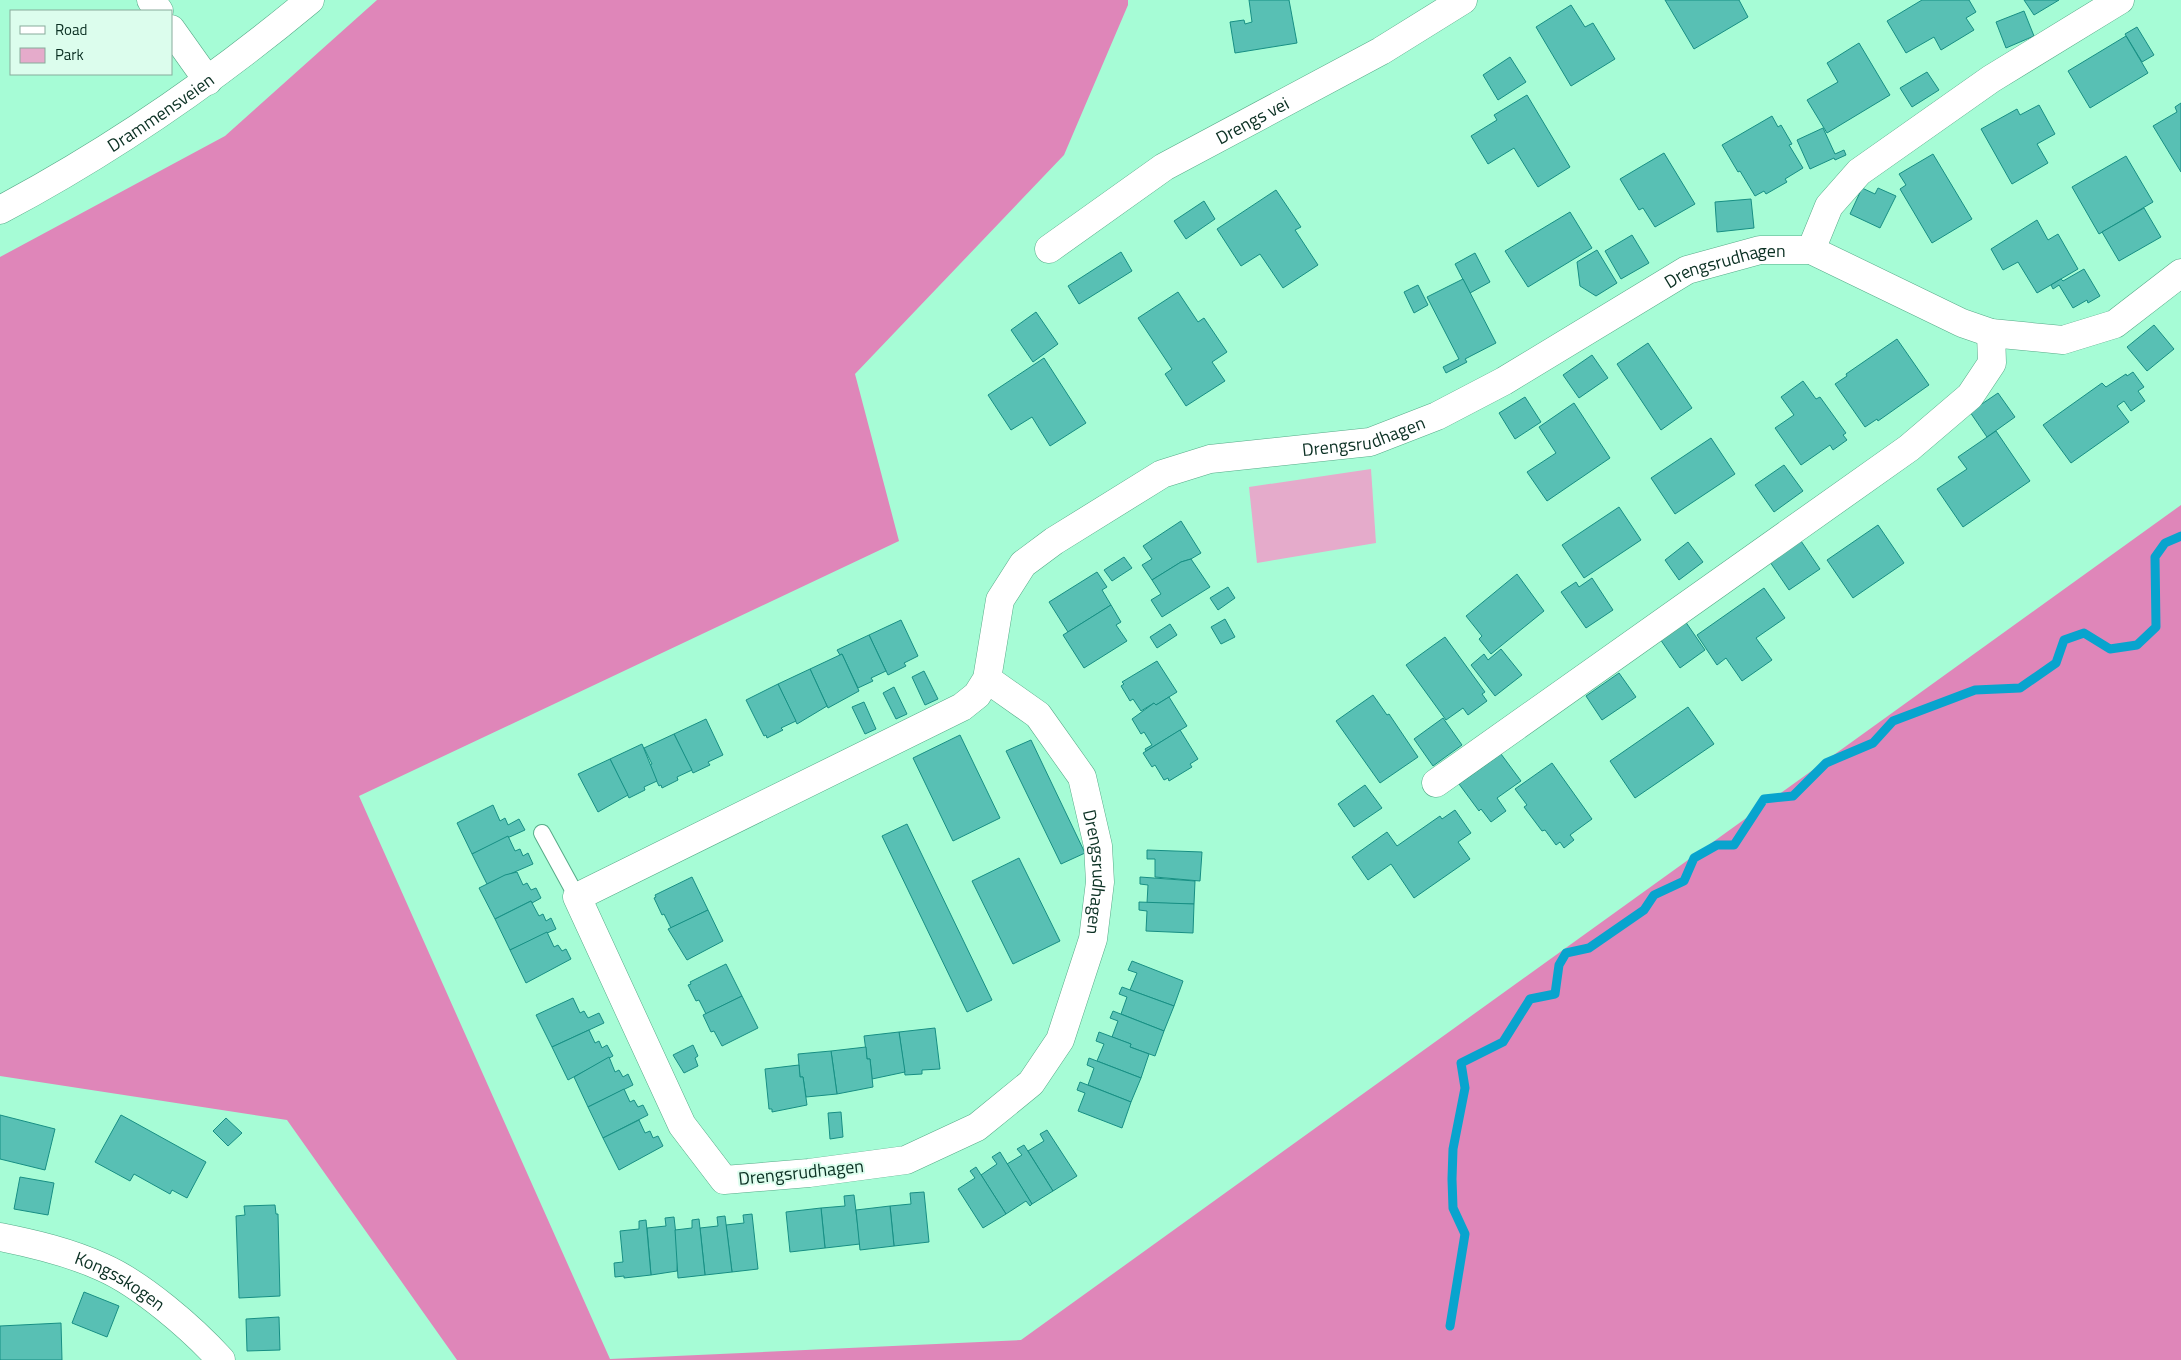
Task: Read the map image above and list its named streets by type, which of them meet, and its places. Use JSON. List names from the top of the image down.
{
  "streets": {
    "street": [
      "Drammensveien",
      "Drengs vei",
      "Drengsrudhagen",
      "Kongsskogen"
    ]
  },
  "legend": ["Road", "Park"]
}
